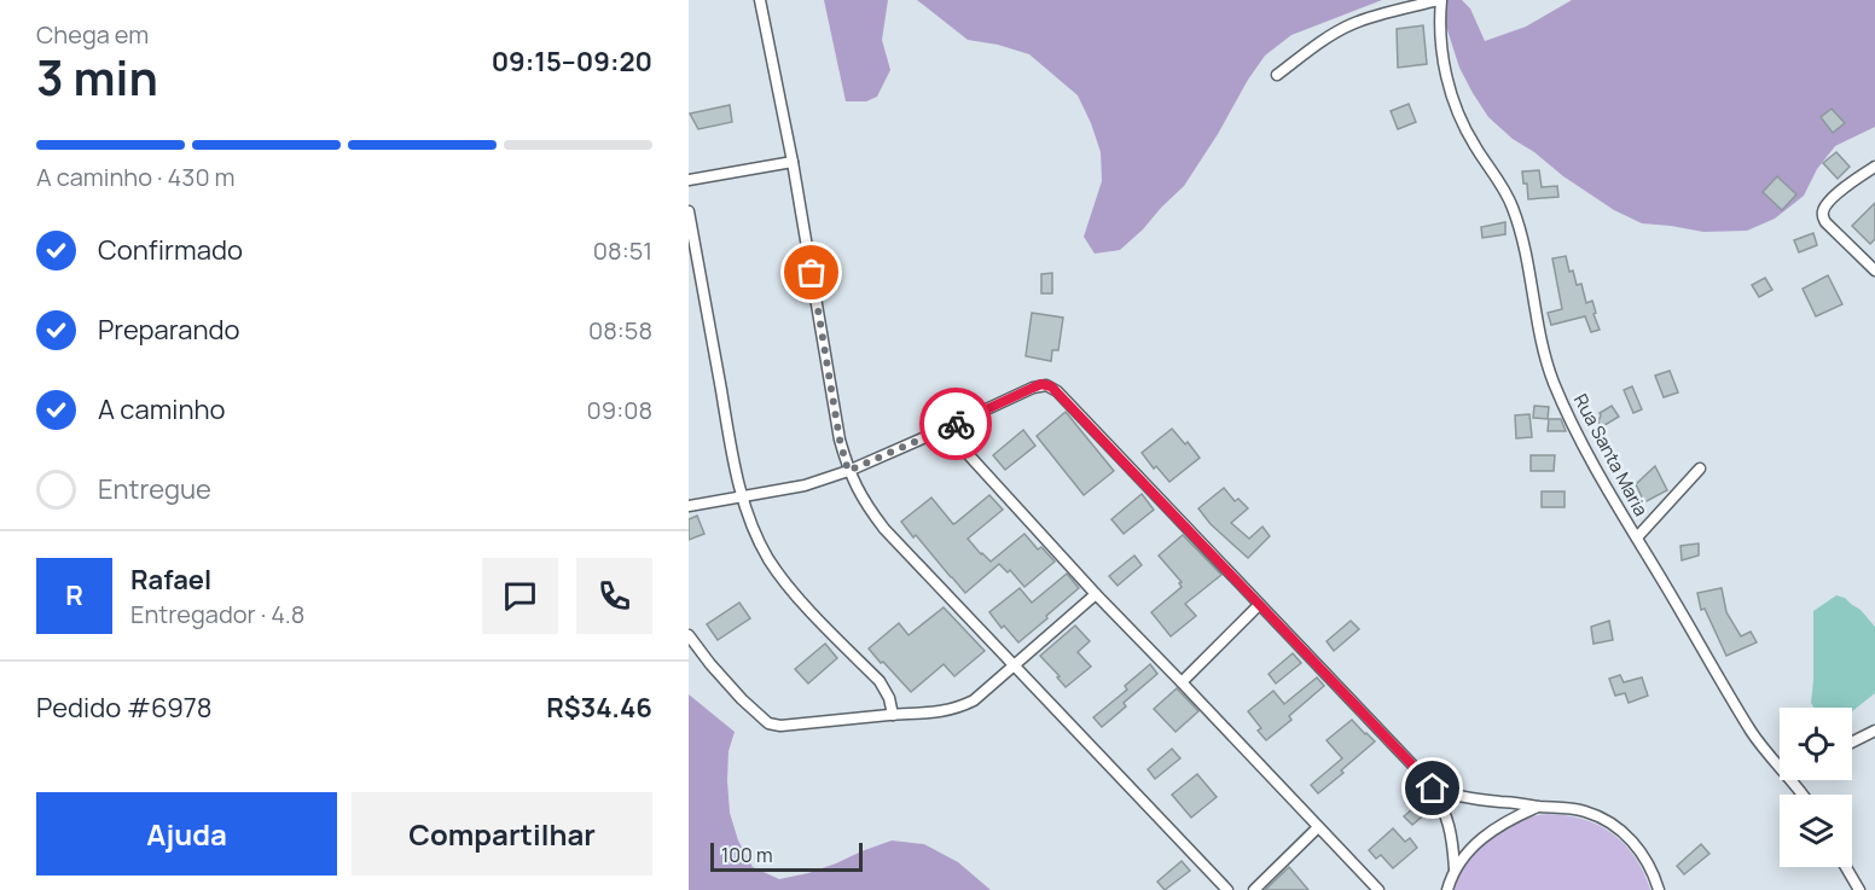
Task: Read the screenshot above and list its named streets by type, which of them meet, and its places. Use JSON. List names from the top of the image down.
{
  "streets": {
    "street": ["Rua Santa Maria"]
  },
  "scale_bar": "100 m",
  "page": {
    "heading": ["3 min", "Chega em", "09:15–09:20"],
    "panel": [
      "Rafael",
      "Entregador · 4.8",
      "Pedido #6978",
      "R$34.46"
    ],
    "bar": "A caminho · 430 m",
    "list": [
      ["Confirmado", "08:51"],
      ["Preparando", "08:58"],
      ["A caminho", "09:08"],
      "Entregue"
    ],
    "round": "R",
    "buttons": ["Ajuda", "Compartilhar"],
    "scale": "100 m"
  }
}
